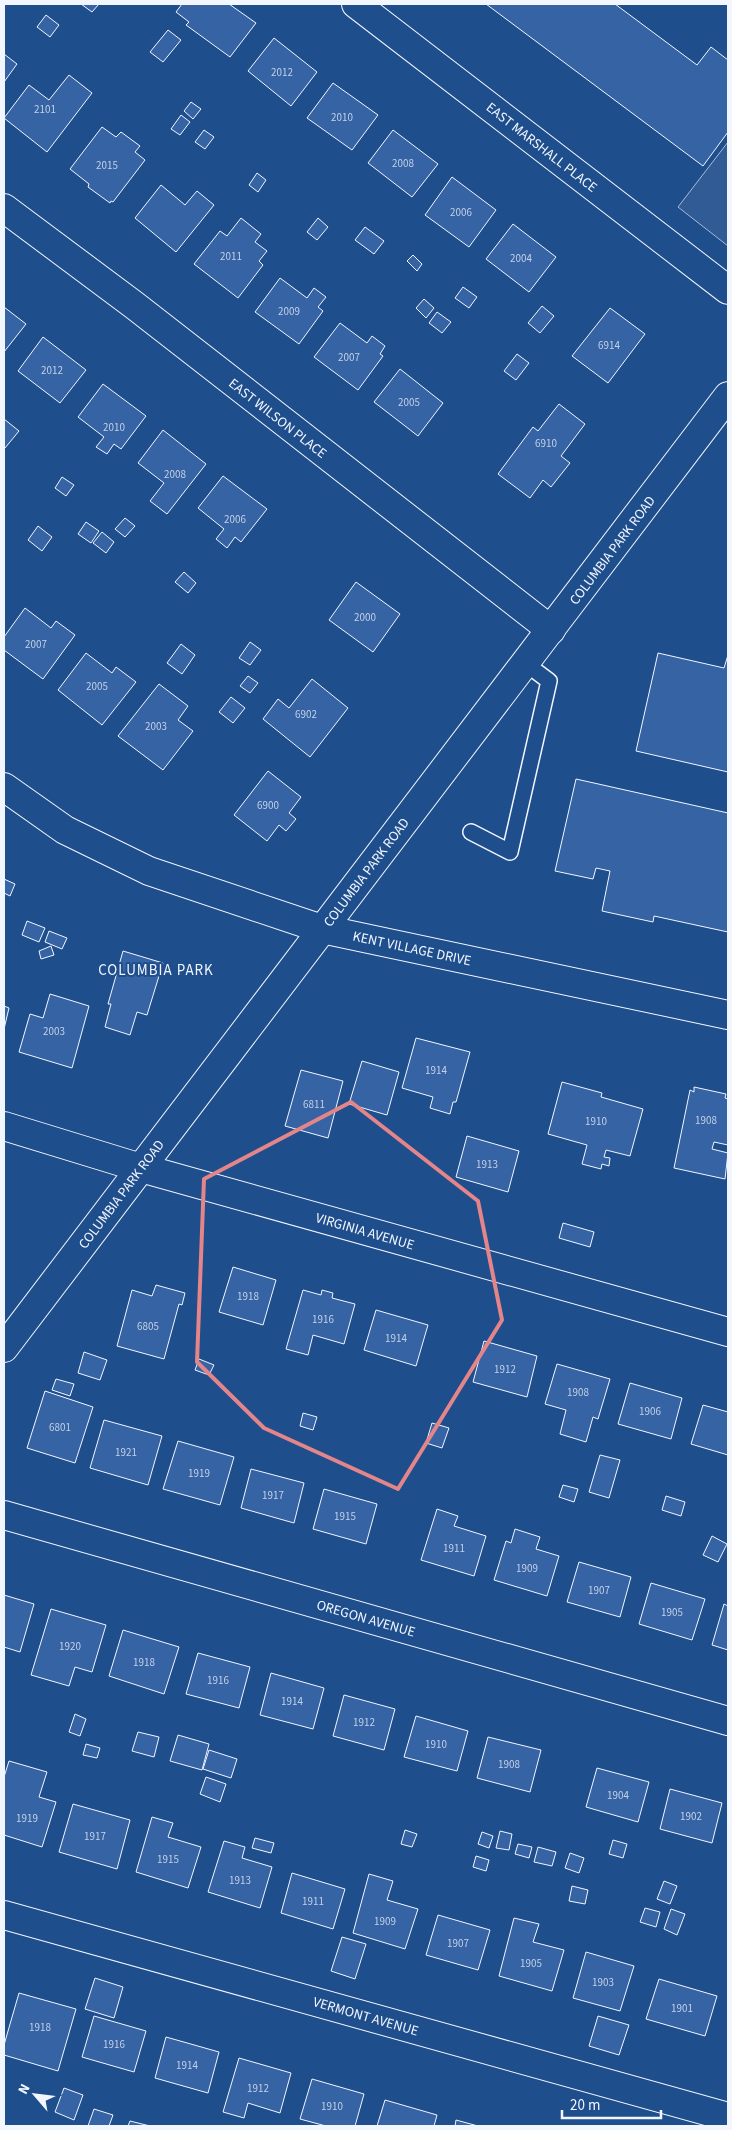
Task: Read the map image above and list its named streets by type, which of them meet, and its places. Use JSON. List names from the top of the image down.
{
  "streets": {
    "street": [
      "EAST MARSHALL PLACE",
      "EAST WILSON PLACE",
      "COLUMBIA PARK ROAD",
      "KENT VILLAGE DRIVE",
      "VIRGINIA AVENUE",
      "OREGON AVENUE",
      "VERMONT AVENUE"
    ]
  },
  "crossings": [
    ["EAST WILSON PLACE", "COLUMBIA PARK ROAD"],
    ["COLUMBIA PARK ROAD", "KENT VILLAGE DRIVE"],
    ["COLUMBIA PARK ROAD", "VIRGINIA AVENUE"]
  ],
  "districts": ["COLUMBIA PARK"],
  "house_numbers": [
    "2012",
    "2101",
    "2010",
    "2008",
    "2015",
    "2006",
    "2011",
    "2004",
    "2009",
    "6914",
    "2007",
    "2012",
    "2005",
    "2010",
    "6910",
    "2008",
    "2006",
    "2000",
    "2007",
    "2005",
    "6902",
    "2003",
    "6900",
    "2003",
    "1914",
    "6811",
    "1908",
    "1910",
    "1913",
    "1918",
    "1916",
    "6805",
    "1914",
    "1912",
    "1908",
    "1906",
    "6801",
    "1921",
    "1919",
    "1917",
    "1915",
    "1911",
    "1909",
    "1907",
    "1905",
    "1920",
    "1918",
    "1916",
    "1914",
    "1912",
    "1910",
    "1908",
    "1904",
    "1902",
    "1919",
    "1917",
    "1915",
    "1913",
    "1911",
    "1909",
    "1907",
    "1905",
    "1903",
    "1901",
    "1918",
    "1916",
    "1914",
    "1912",
    "1910"
  ],
  "scale_bar": "20 m",
  "north": "top left"
}
